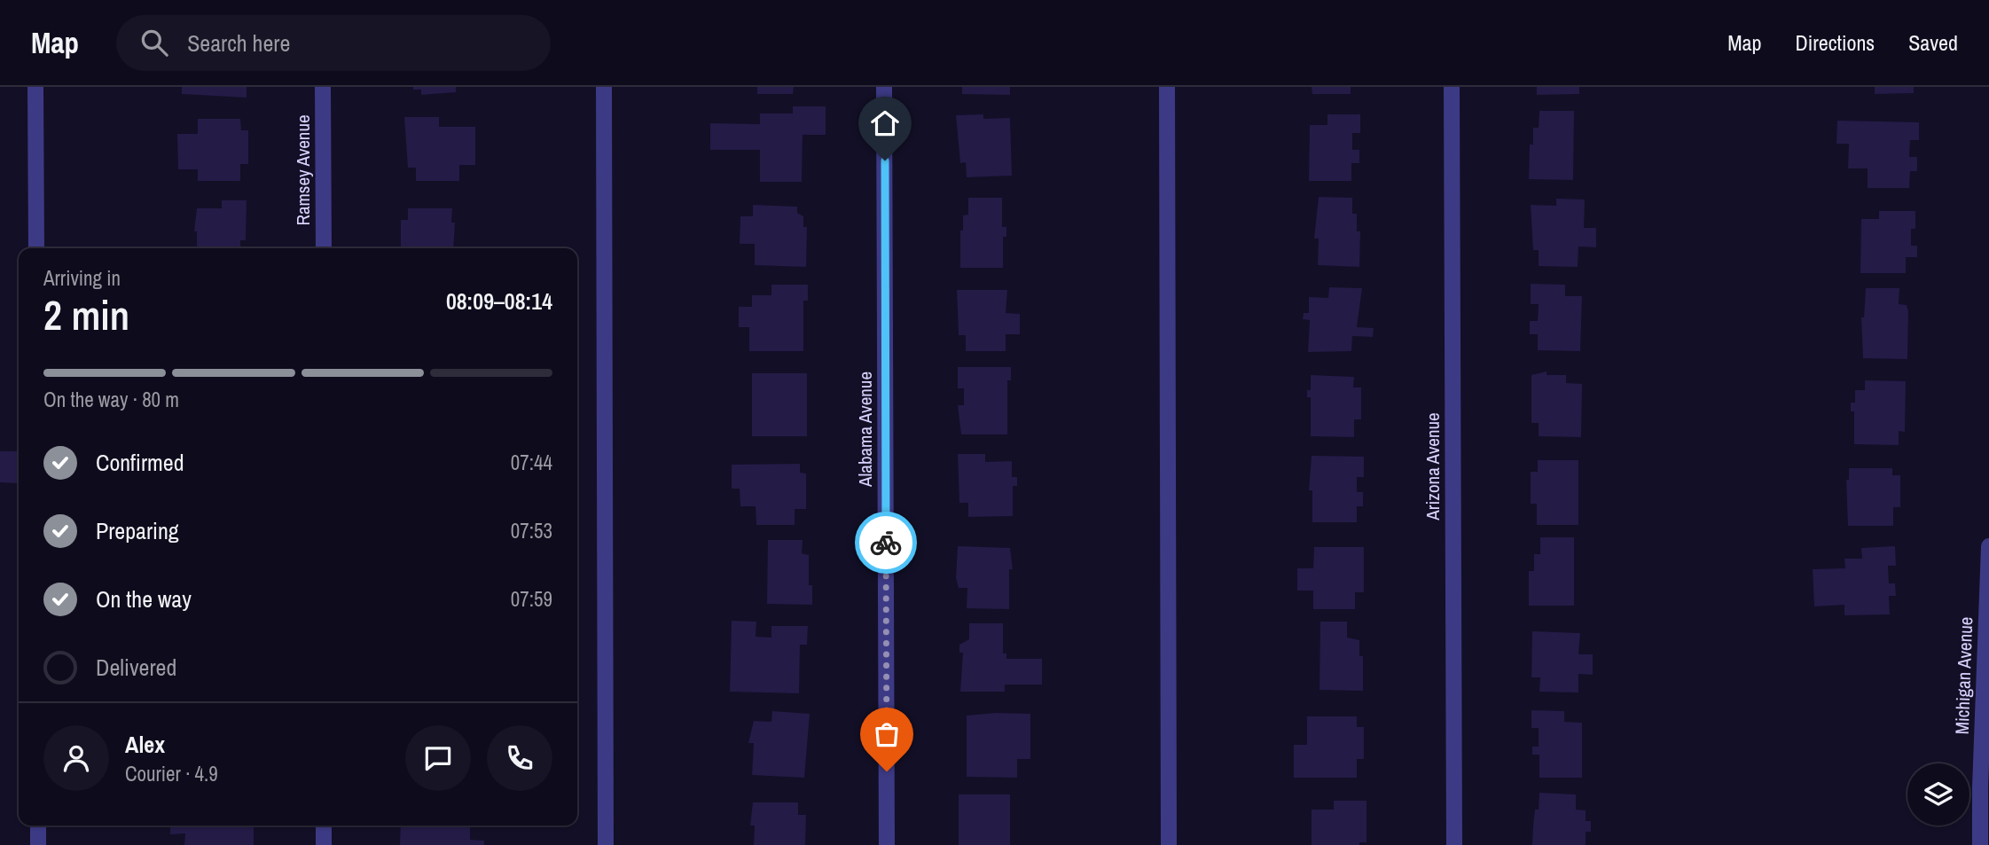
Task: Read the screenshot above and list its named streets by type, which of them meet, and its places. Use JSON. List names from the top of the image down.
{
  "streets": {
    "street": [
      "Ramsey Avenue",
      "Alabama Avenue",
      "Arizona Avenue",
      "Michigan Avenue"
    ]
  },
  "page": {
    "header": "Map",
    "search": "Search here",
    "nav": ["Map", "Directions", "Saved"],
    "heading": ["2 min", "Arriving in", "08:09–08:14"],
    "panel": ["Alex", "Courier · 4.9"],
    "bar": "On the way · 80 m",
    "list": [
      ["Confirmed", "07:44"],
      ["Preparing", "07:53"],
      ["On the way", "07:59"],
      "Delivered"
    ]
  }
}
